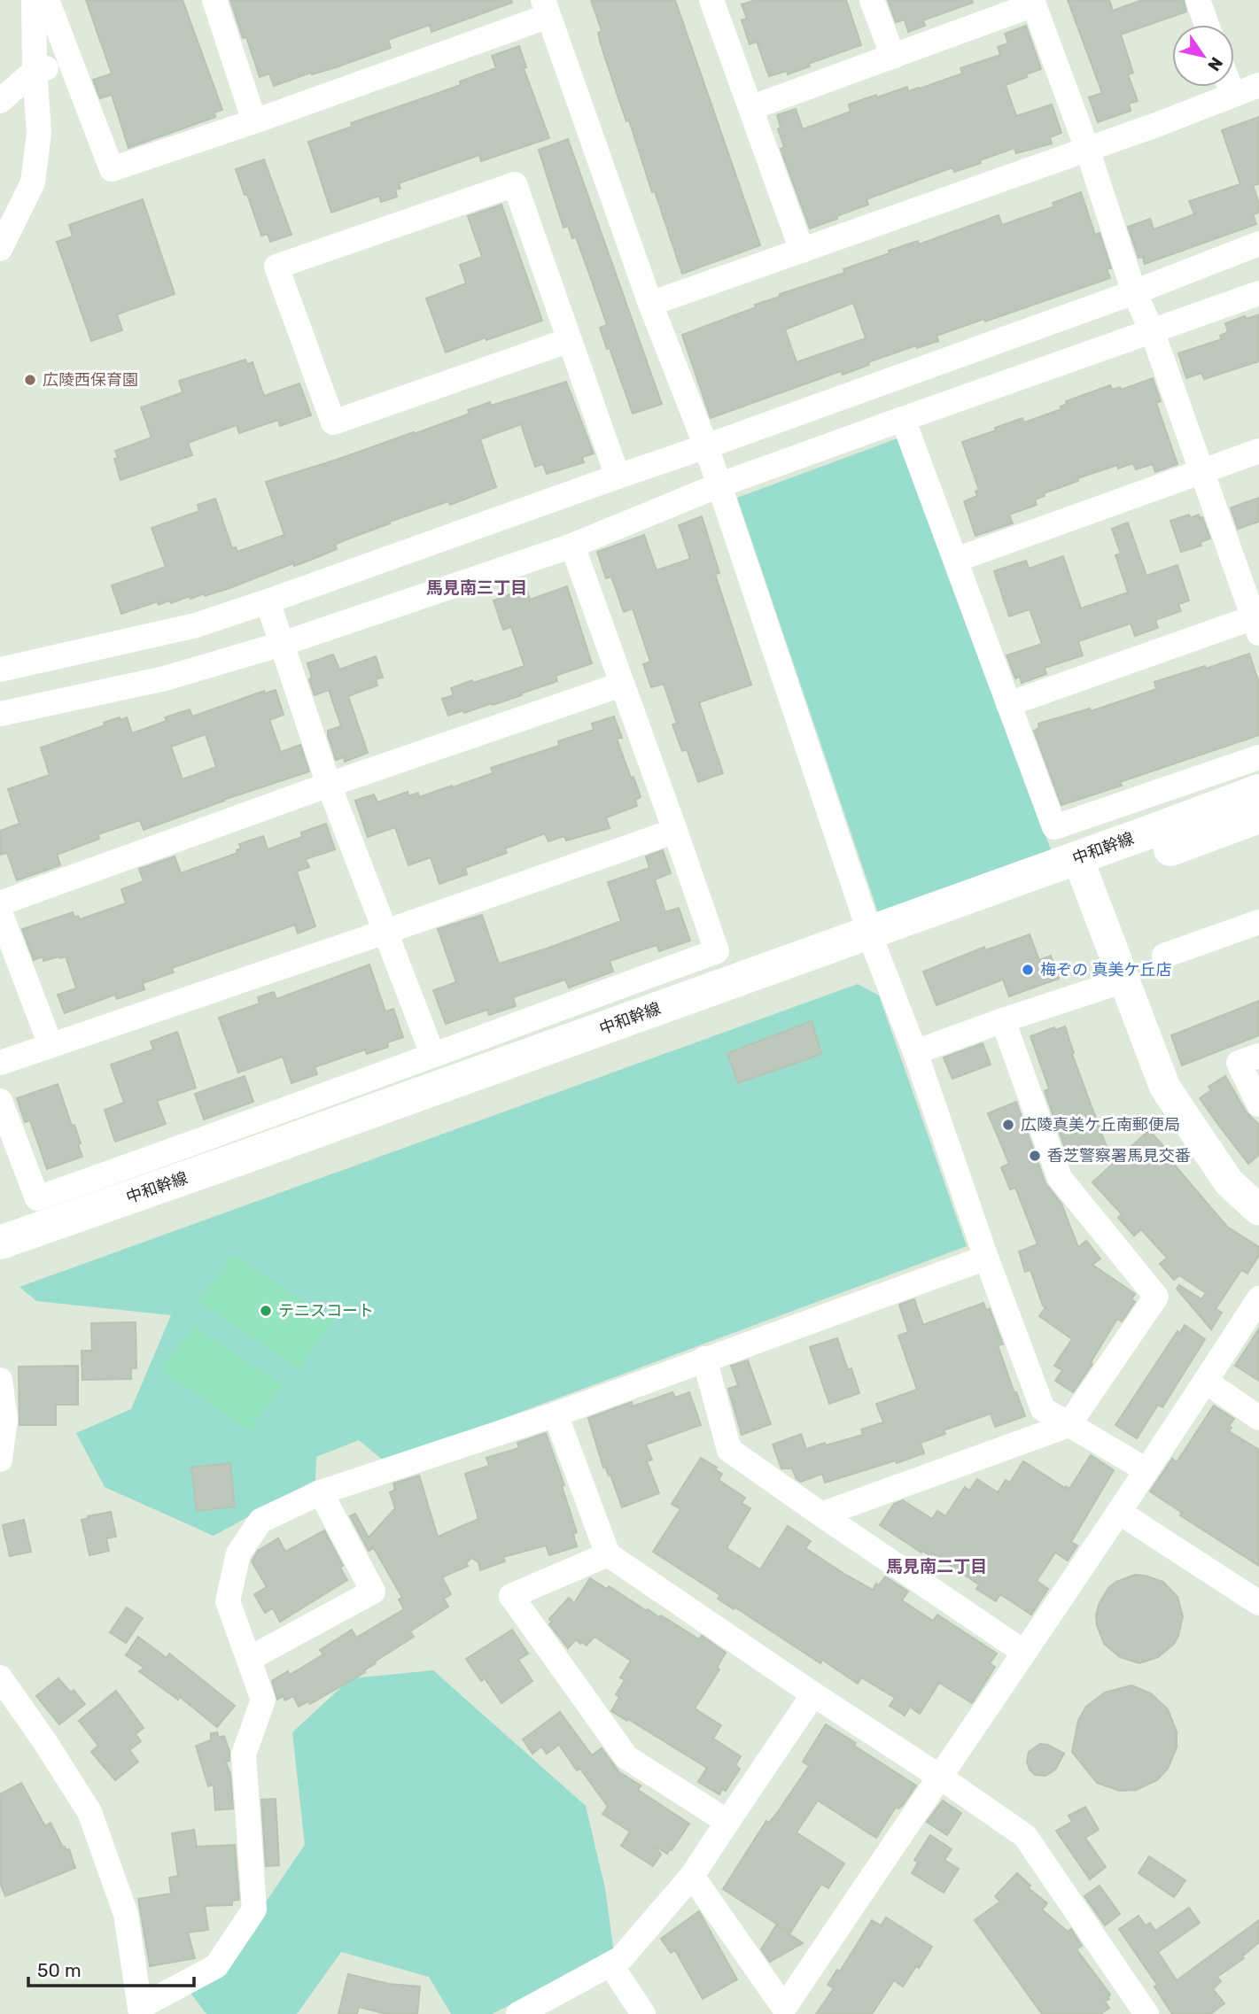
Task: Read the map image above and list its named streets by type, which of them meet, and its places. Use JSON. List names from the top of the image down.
{
  "streets": {
    "main road": ["中和幹線"]
  },
  "districts": ["馬見南三丁目", "馬見南二丁目"],
  "places": [
    "広陵西保育園",
    "梅ぞの 真美ケ丘店",
    "広陵真美ケ丘南郵便局",
    "香芝警察署馬見交番",
    "テニスコート"
  ],
  "scale_bar": "50 m",
  "north": "bottom right"
}
